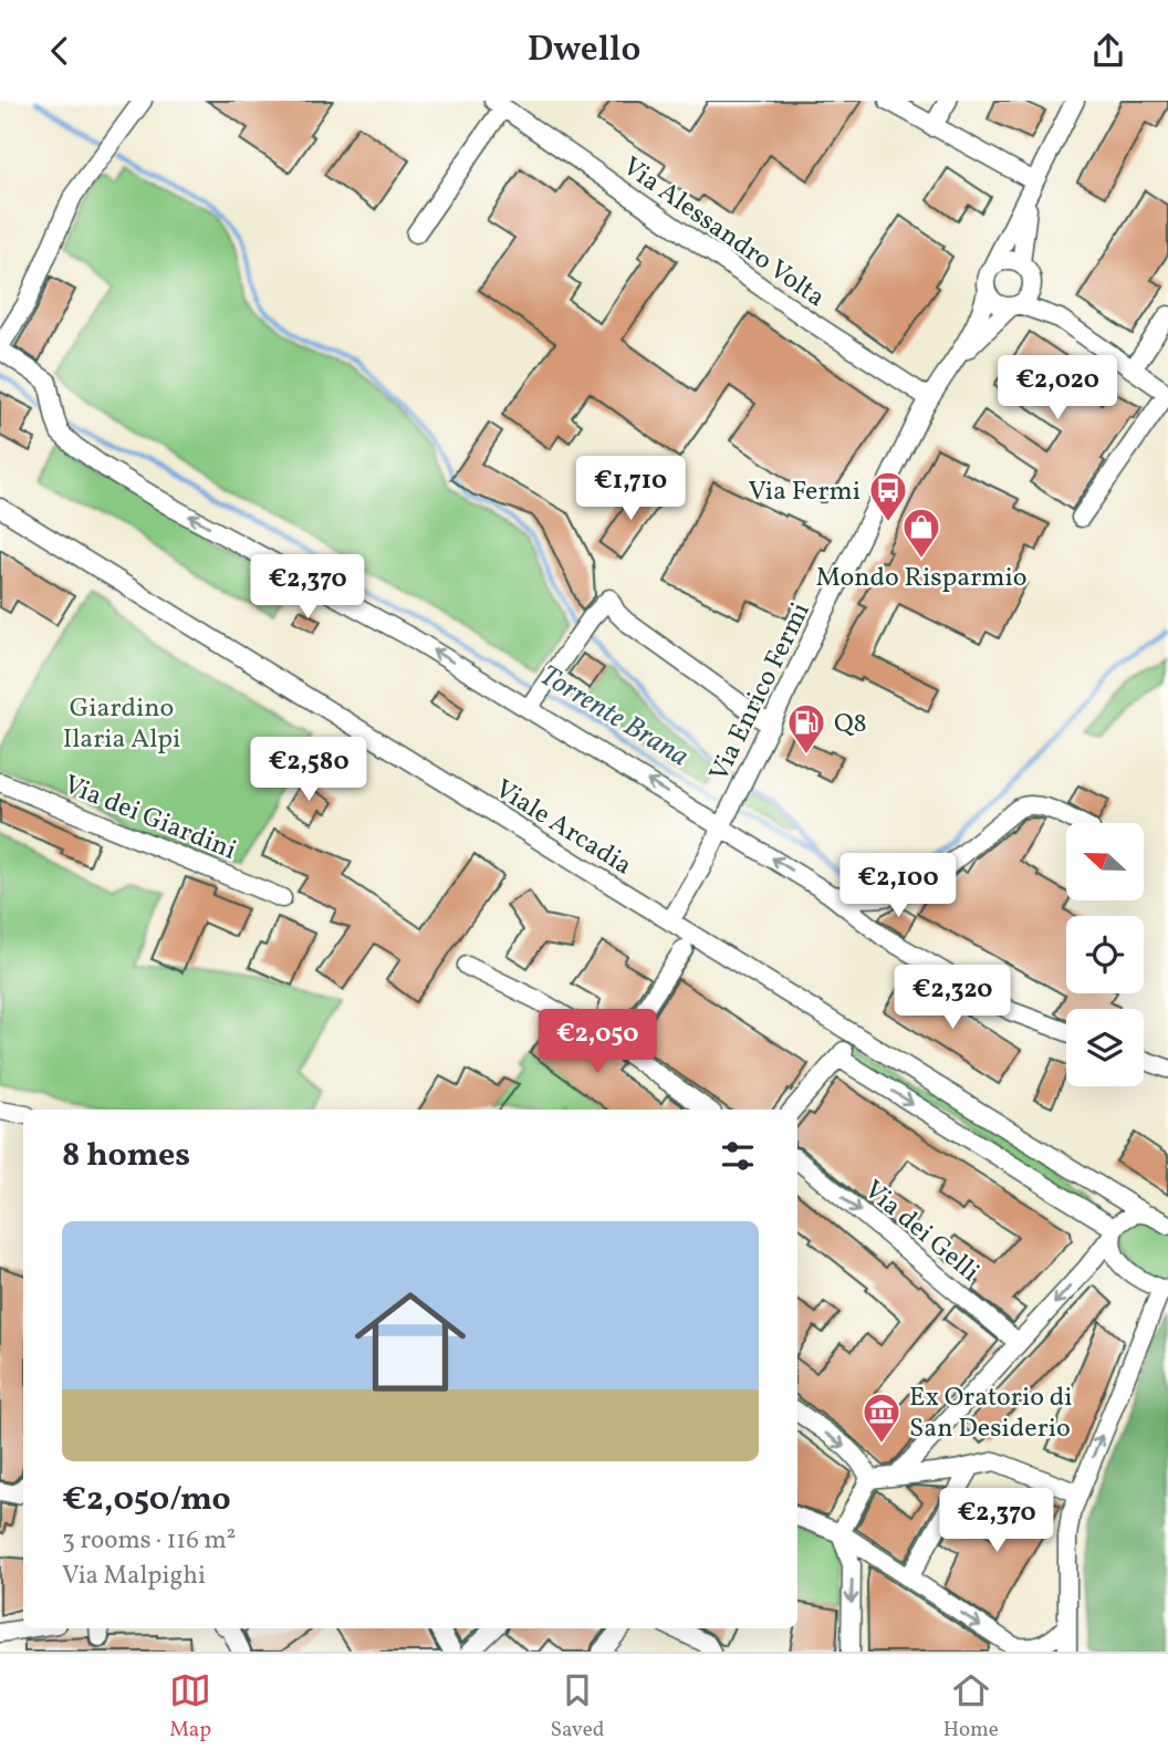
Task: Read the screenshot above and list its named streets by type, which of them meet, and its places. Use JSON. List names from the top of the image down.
{
  "streets": {
    "street": [
      "Via Alessandro Volta",
      "Via Enrico Fermi",
      "Via dei Giardini",
      "Viale Arcadia",
      "Via dei Gelli"
    ]
  },
  "crossings": [
    ["Via Alessandro Volta", "Via Enrico Fermi"],
    ["Via Enrico Fermi", "Viale Arcadia"]
  ],
  "water": ["Torrente Brana"],
  "parks": ["Giardino Ilaria Alpi"],
  "places": {
    "bus stop": ["Via Fermi"],
    "shop": ["Mondo Risparmio"],
    "fuel station": ["Q8"],
    "museum": ["Ex Oratorio di San Desiderio"]
  },
  "north": "left",
  "page": {
    "header": "Dwello",
    "price": [
      "€2,020",
      "€1,710",
      "€2,370",
      "€2,580",
      "€2,100",
      "€2,320",
      "€2,050",
      "€2,370"
    ],
    "heading": "8 homes",
    "list": [
      {
        "name": "€2,050/mo",
        "note": "3 rooms · 116 m² · Via Malpighi"
      }
    ],
    "tabs": ["Map", "Saved", "Home"]
  }
}
